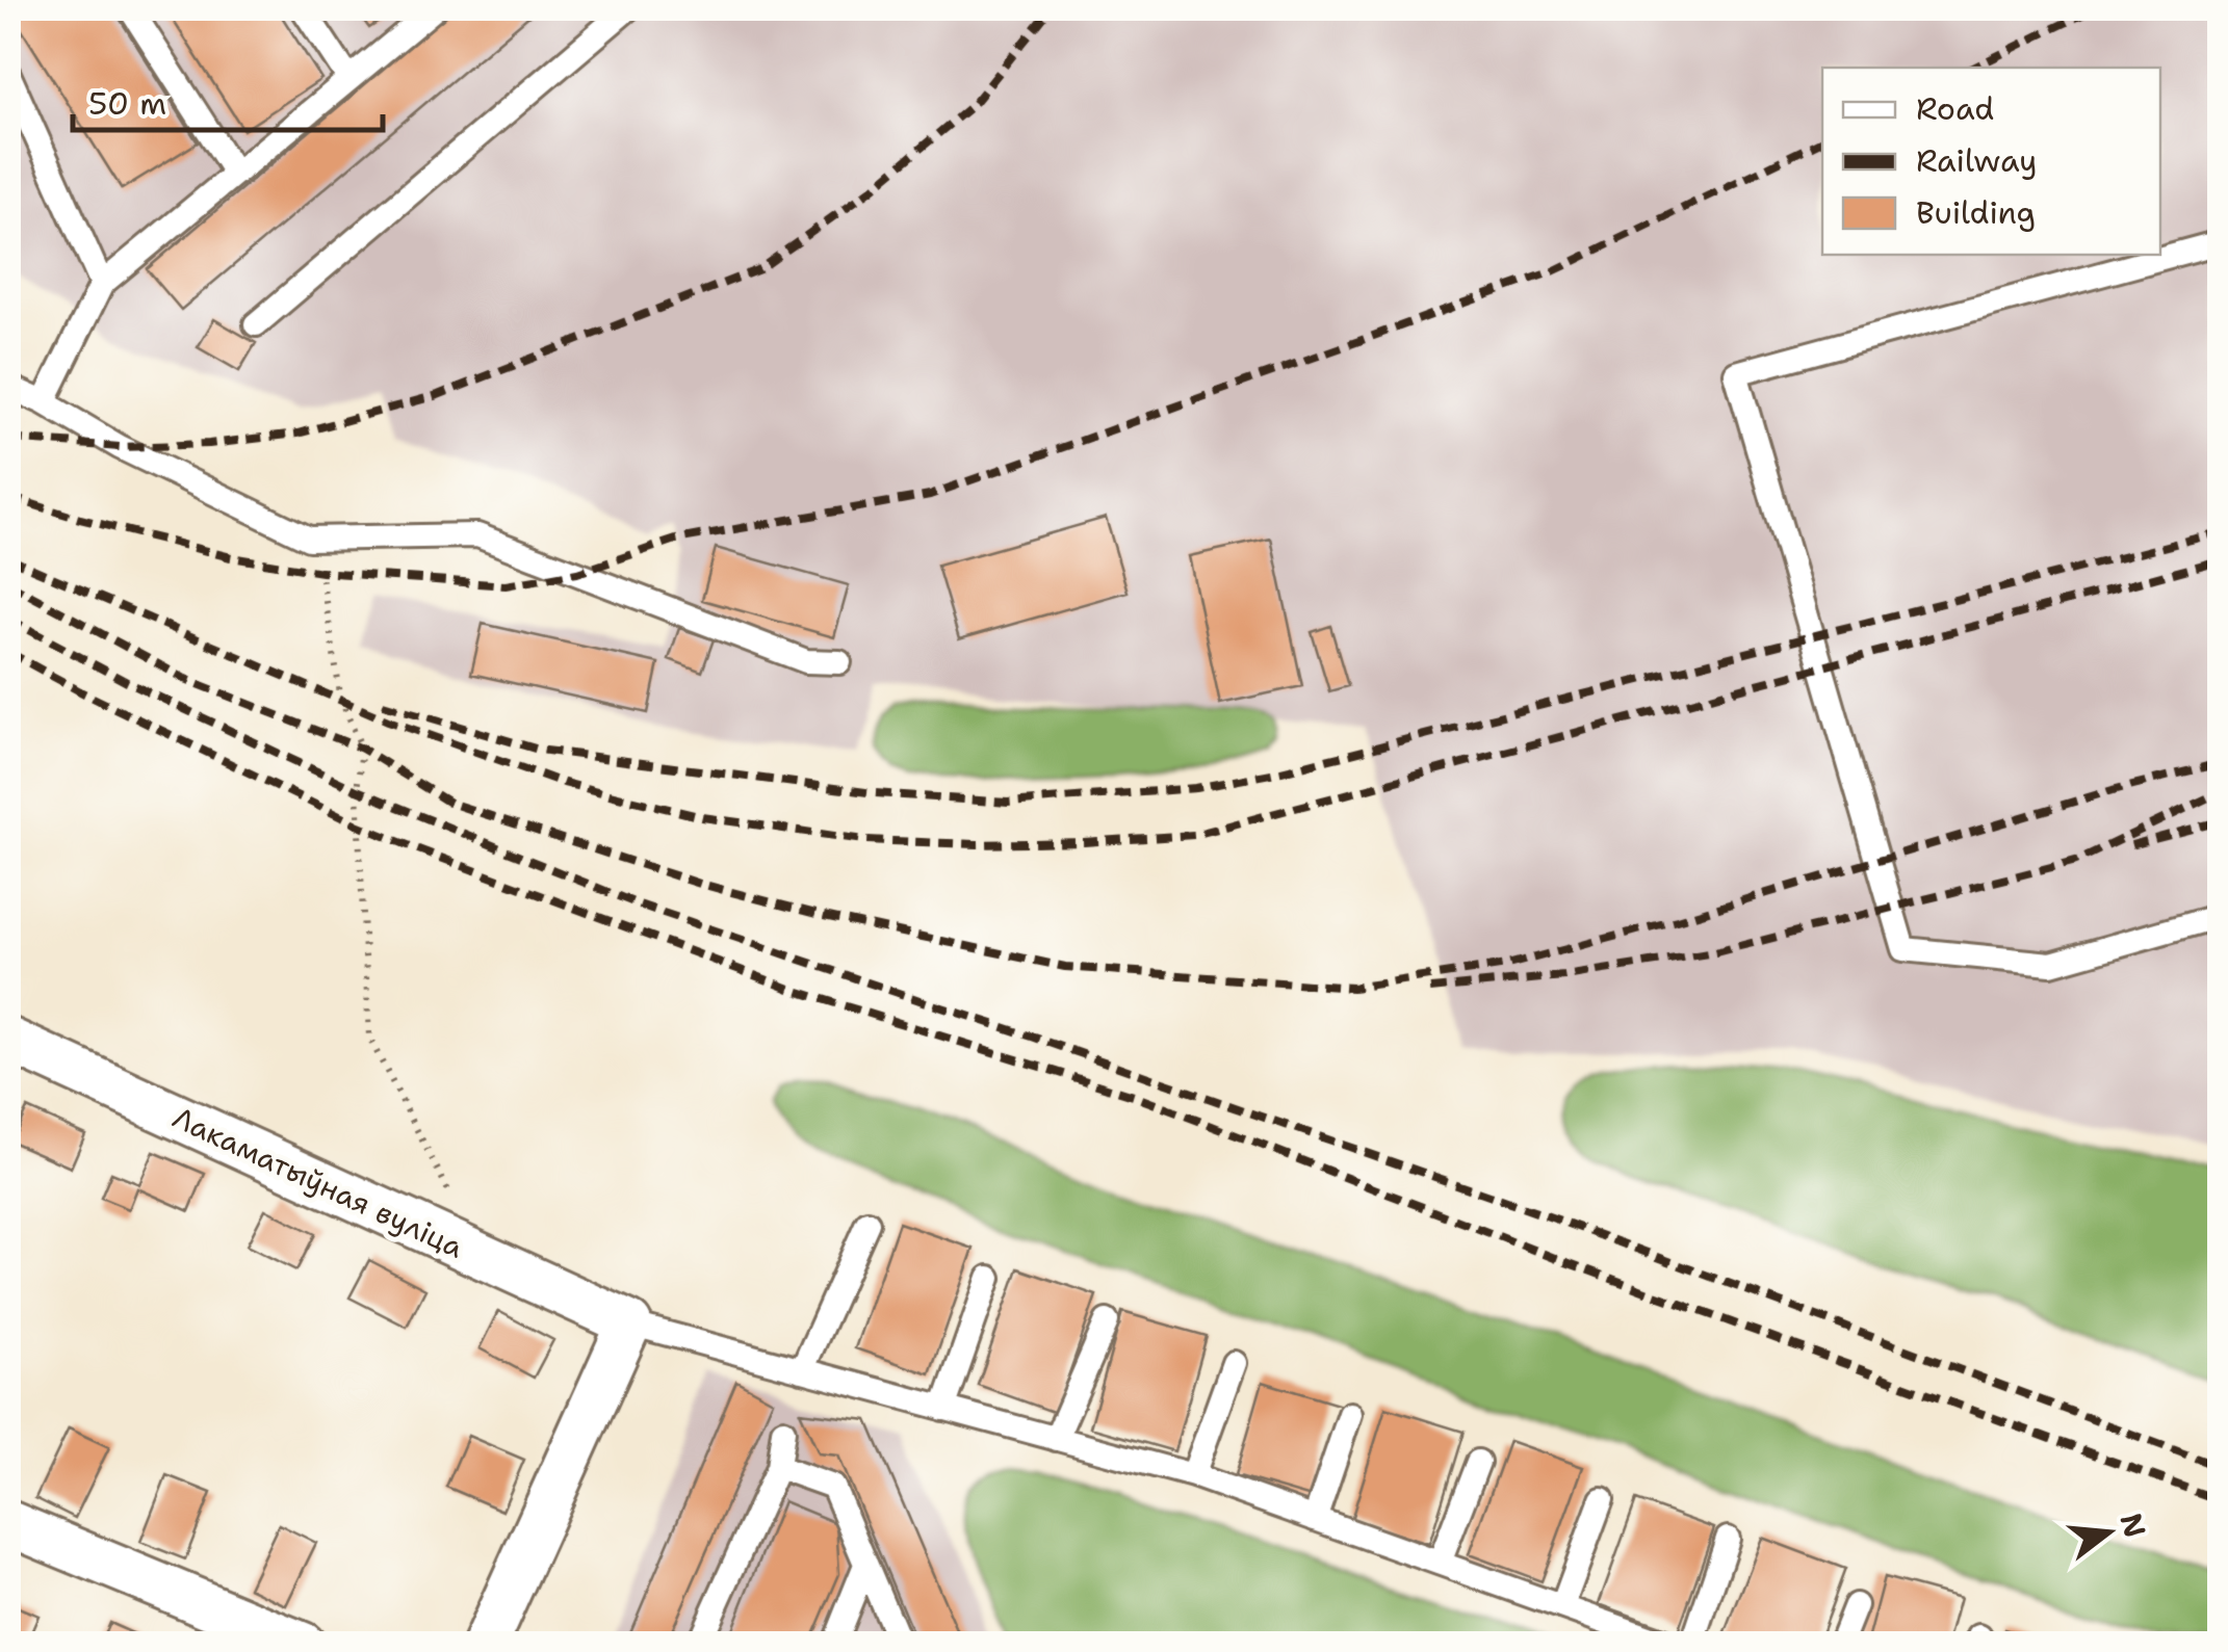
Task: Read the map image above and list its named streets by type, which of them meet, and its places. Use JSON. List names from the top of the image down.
{
  "streets": {
    "street": ["Лакаматыўная вуліца"]
  },
  "legend": ["Road", "Railway", "Building"],
  "scale_bar": "50 m",
  "north": "right"
}
